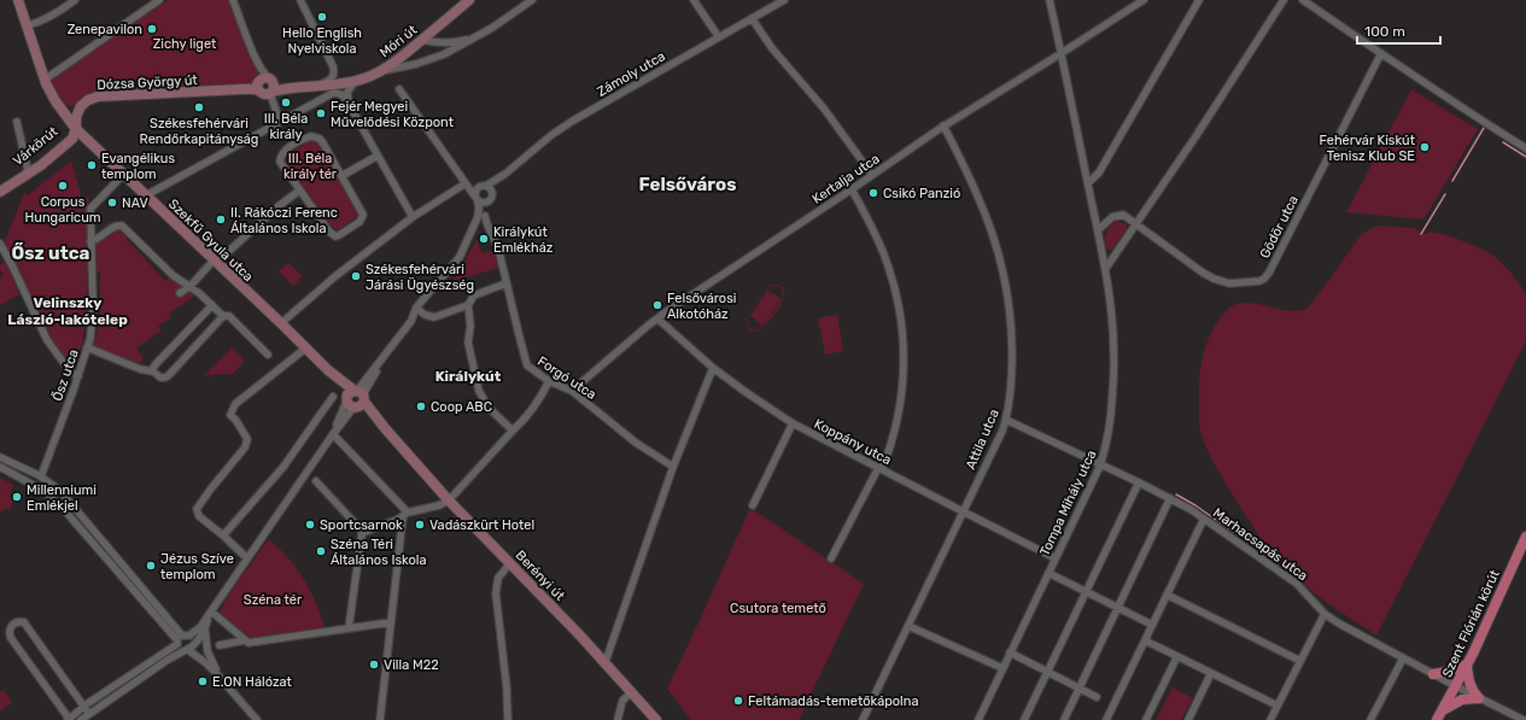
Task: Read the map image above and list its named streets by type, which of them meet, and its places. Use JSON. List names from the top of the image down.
{
  "streets": {
    "main road": [
      "Móri út",
      "Dózsa György út",
      "Várkörút",
      "Szekfű Gyula utca",
      "Berényi út",
      "Szent Flórián körút"
    ],
    "street": [
      "Zámoly utca",
      "Kertalja utca",
      "Gödör utca",
      "Ősz utca",
      "Forgó utca",
      "Attila utca",
      "Koppány utca",
      "Tompa Mihály utca",
      "Marhacsapás utca"
    ]
  },
  "crossings": [
    ["Dózsa György út", "Várkörút"],
    ["Dózsa György út", "Szekfű Gyula utca"],
    ["Várkörút", "Szekfű Gyula utca"],
    ["Kertalja utca", "Forgó utca"],
    ["Kertalja utca", "Attila utca"],
    ["Kertalja utca", "Koppány utca"],
    ["Kertalja utca", "Tompa Mihály utca"],
    ["Szekfű Gyula utca", "Ősz utca"],
    ["Szekfű Gyula utca", "Berényi út"],
    ["Attila utca", "Koppány utca"],
    ["Attila utca", "Marhacsapás utca"],
    ["Koppány utca", "Tompa Mihály utca"],
    ["Tompa Mihály utca", "Marhacsapás utca"],
    ["Marhacsapás utca", "Szent Flórián körút"]
  ],
  "districts": [
    "Felsőváros",
    "Ősz utca",
    "Velinszky László-lakótelep",
    "Királykút"
  ],
  "parks": [
    "Zichy liget",
    "III. Béla király tér",
    "Széna tér",
    "Csutora temető"
  ],
  "places": [
    "Hello English Nyelviskola",
    "Zenepavilon",
    "III. Béla király",
    "Székesfehérvári Rendőrkapitányság",
    "Fejér Megyei Művelődési Központ",
    "Fehérvár Kiskút Tenisz Klub SE",
    "Evangélikus templom",
    "Corpus Hungaricum",
    "Csikó Panzió",
    "NAV",
    "II. Rákóczi Ferenc Általános Iskola",
    "Királykút Emlékház",
    "Székesfehérvári Járási Ügyészség",
    "Felsővárosi Alkotóház",
    "Coop ABC",
    "Millenniumi Emlékjel",
    "Sportcsarnok",
    "Vadászkürt Hotel",
    "Széna Téri Általános Iskola",
    "Jézus Szíve templom",
    "Villa M22",
    "E.ON Hálózat",
    "Feltámadás-temetőkápolna"
  ],
  "scale_bar": "100 m"
}
